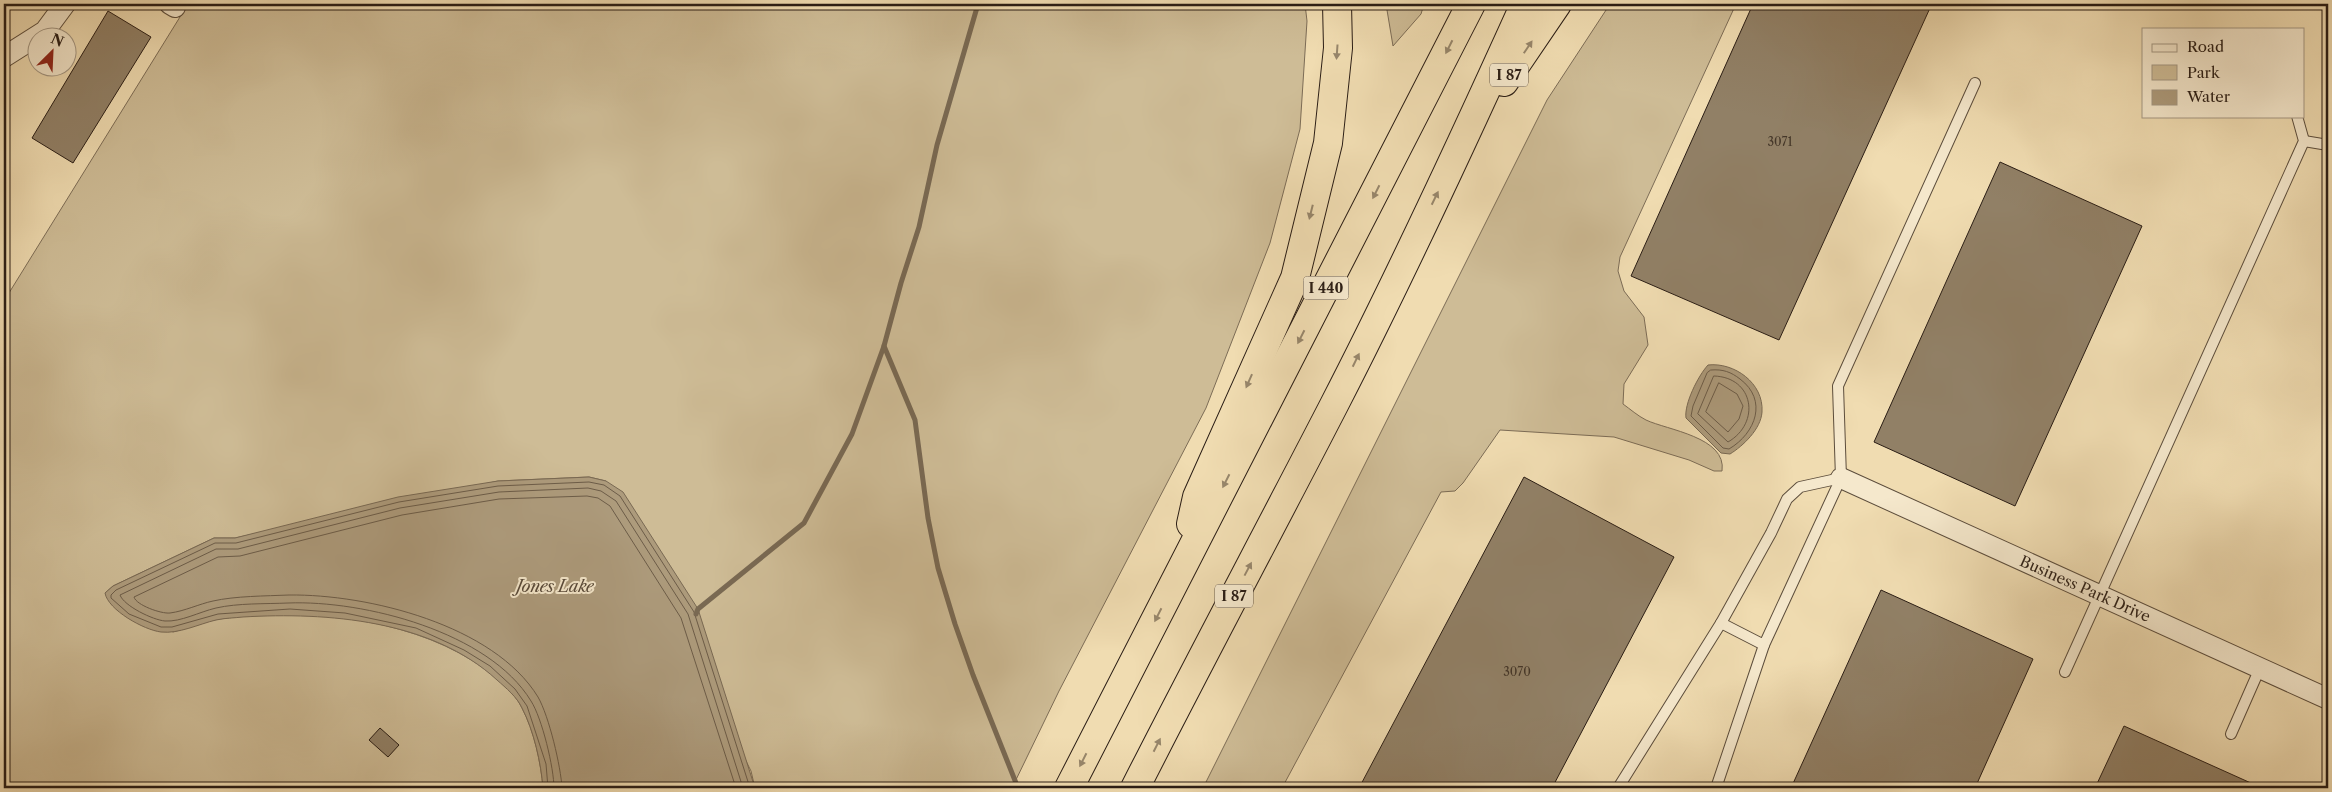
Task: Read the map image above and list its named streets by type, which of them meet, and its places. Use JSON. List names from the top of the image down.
{
  "streets": {
    "highway": ["I 87", "I 440"],
    "street": ["Business Park Drive"]
  },
  "water": ["Jones Lake"],
  "house_numbers": ["3071", "3070"],
  "legend": ["Road", "Park", "Water"],
  "north": "top right"
}
